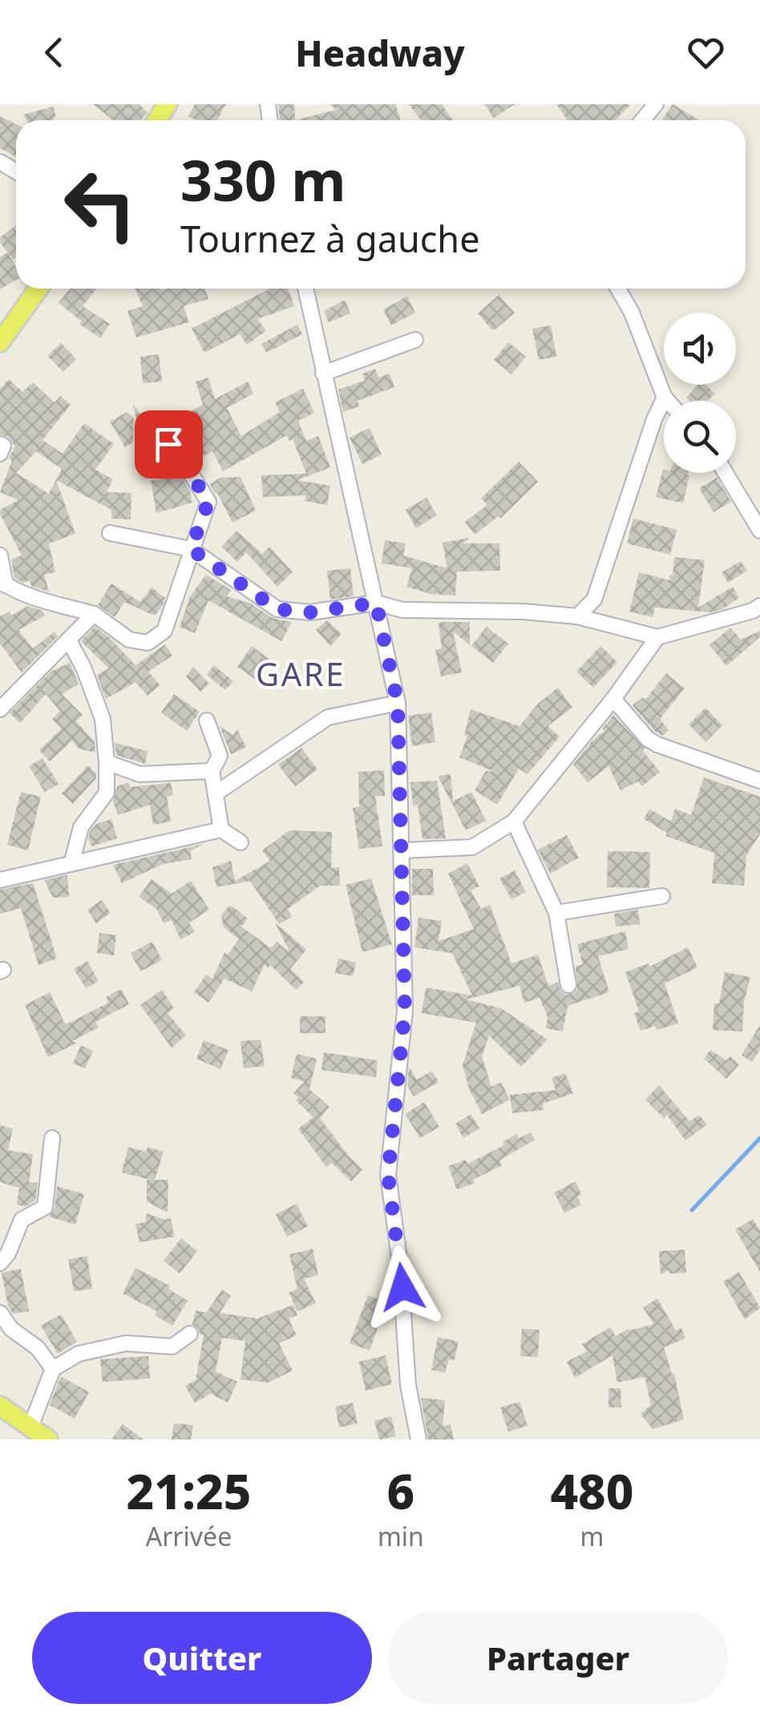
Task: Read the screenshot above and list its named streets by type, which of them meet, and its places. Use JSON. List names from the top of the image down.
{
  "districts": ["GARE"],
  "page": {
    "header": "Headway",
    "turn": ["330 m", "Tournez à gauche"],
    "eta": [
      "21:25",
      "Arrivée",
      "6",
      "min",
      "480",
      "m"
    ],
    "buttons": ["Quitter", "Partager"]
  }
}
